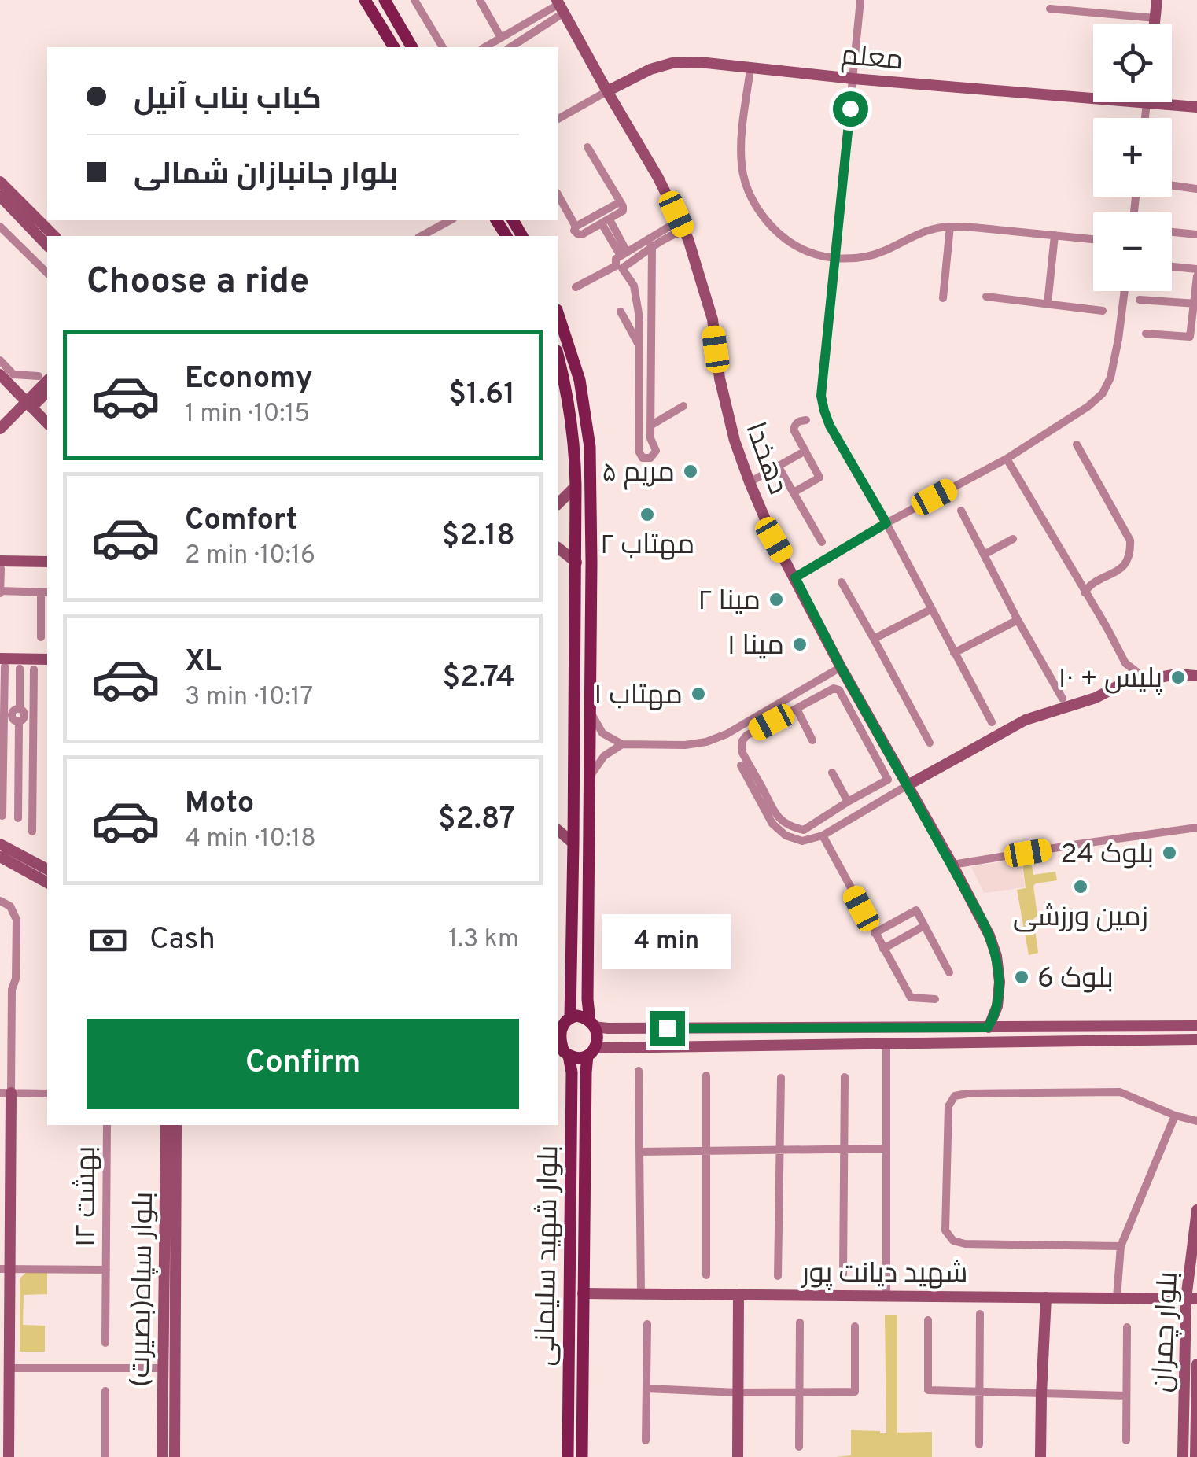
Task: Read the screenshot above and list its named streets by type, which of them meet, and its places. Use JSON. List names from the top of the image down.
{
  "streets": {
    "main road": ["بلوار شهید سلیمانی"],
    "street": [
      "معلم",
      "دهخدا",
      "بهشت ۱۲",
      "شهید دیانت پور",
      "بلوار سپاه(بصیرت)",
      "بلوار چمران"
    ]
  },
  "crossings": [
    ["معلم", "دهخدا"],
    ["بلوار شهید سلیمانی", "شهید دیانت پور"],
    ["شهید دیانت پور", "بلوار چمران"]
  ],
  "places": [
    "مریم ۵",
    "مهتاب ۲",
    "مینا ۲",
    "مینا ۱",
    "پلیس + ۱۰",
    "مهتاب ۱",
    "بلوک 24",
    "زمین ورزشی",
    "بلوک 6"
  ],
  "page": {
    "map_buttons": ["+", "−"],
    "banner": ["کباب بناب آنیل", "بلوار جانبازان شمالی"],
    "heading": "Choose a ride",
    "list": [
      {
        "name": "Economy",
        "note": "1 min · 10:15",
        "value": "$1.61"
      },
      {
        "name": "Comfort",
        "note": "2 min · 10:16",
        "value": "$2.18"
      },
      {
        "name": "XL",
        "note": "3 min · 10:17",
        "value": "$2.74"
      },
      {
        "name": "Moto",
        "note": "4 min · 10:18",
        "value": "$2.87"
      }
    ],
    "pay": ["Cash", "1.3 km"],
    "bubble": "4 min",
    "buttons": "Confirm"
  }
}
